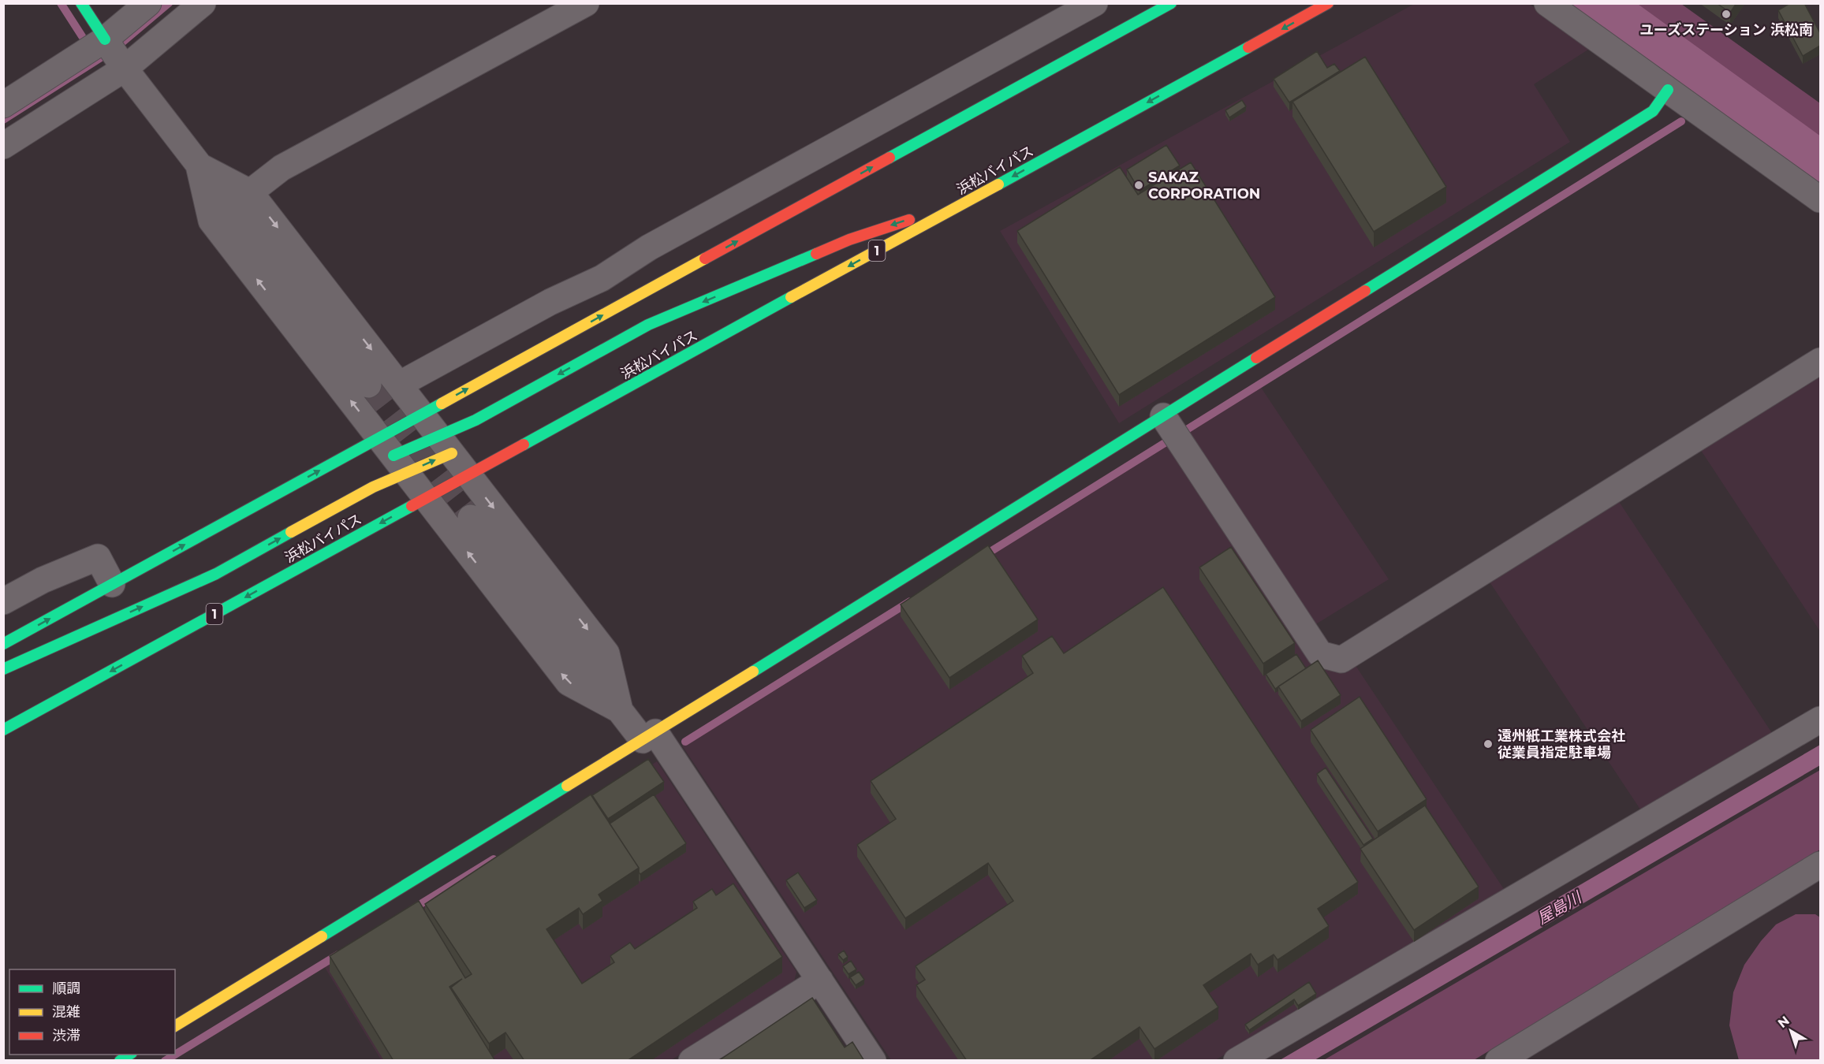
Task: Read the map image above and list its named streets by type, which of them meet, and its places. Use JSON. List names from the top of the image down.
{
  "streets": {
    "main road": ["浜松バイパス", "1"]
  },
  "water": ["屋島川"],
  "places": ["ユーズステーション 浜松南", "SAKAZ CORPORATION", "遠州紙工業株式会社 従業員指定駐車場"],
  "legend": ["順調", "混雑", "渋滞"],
  "north": "top left"
}
